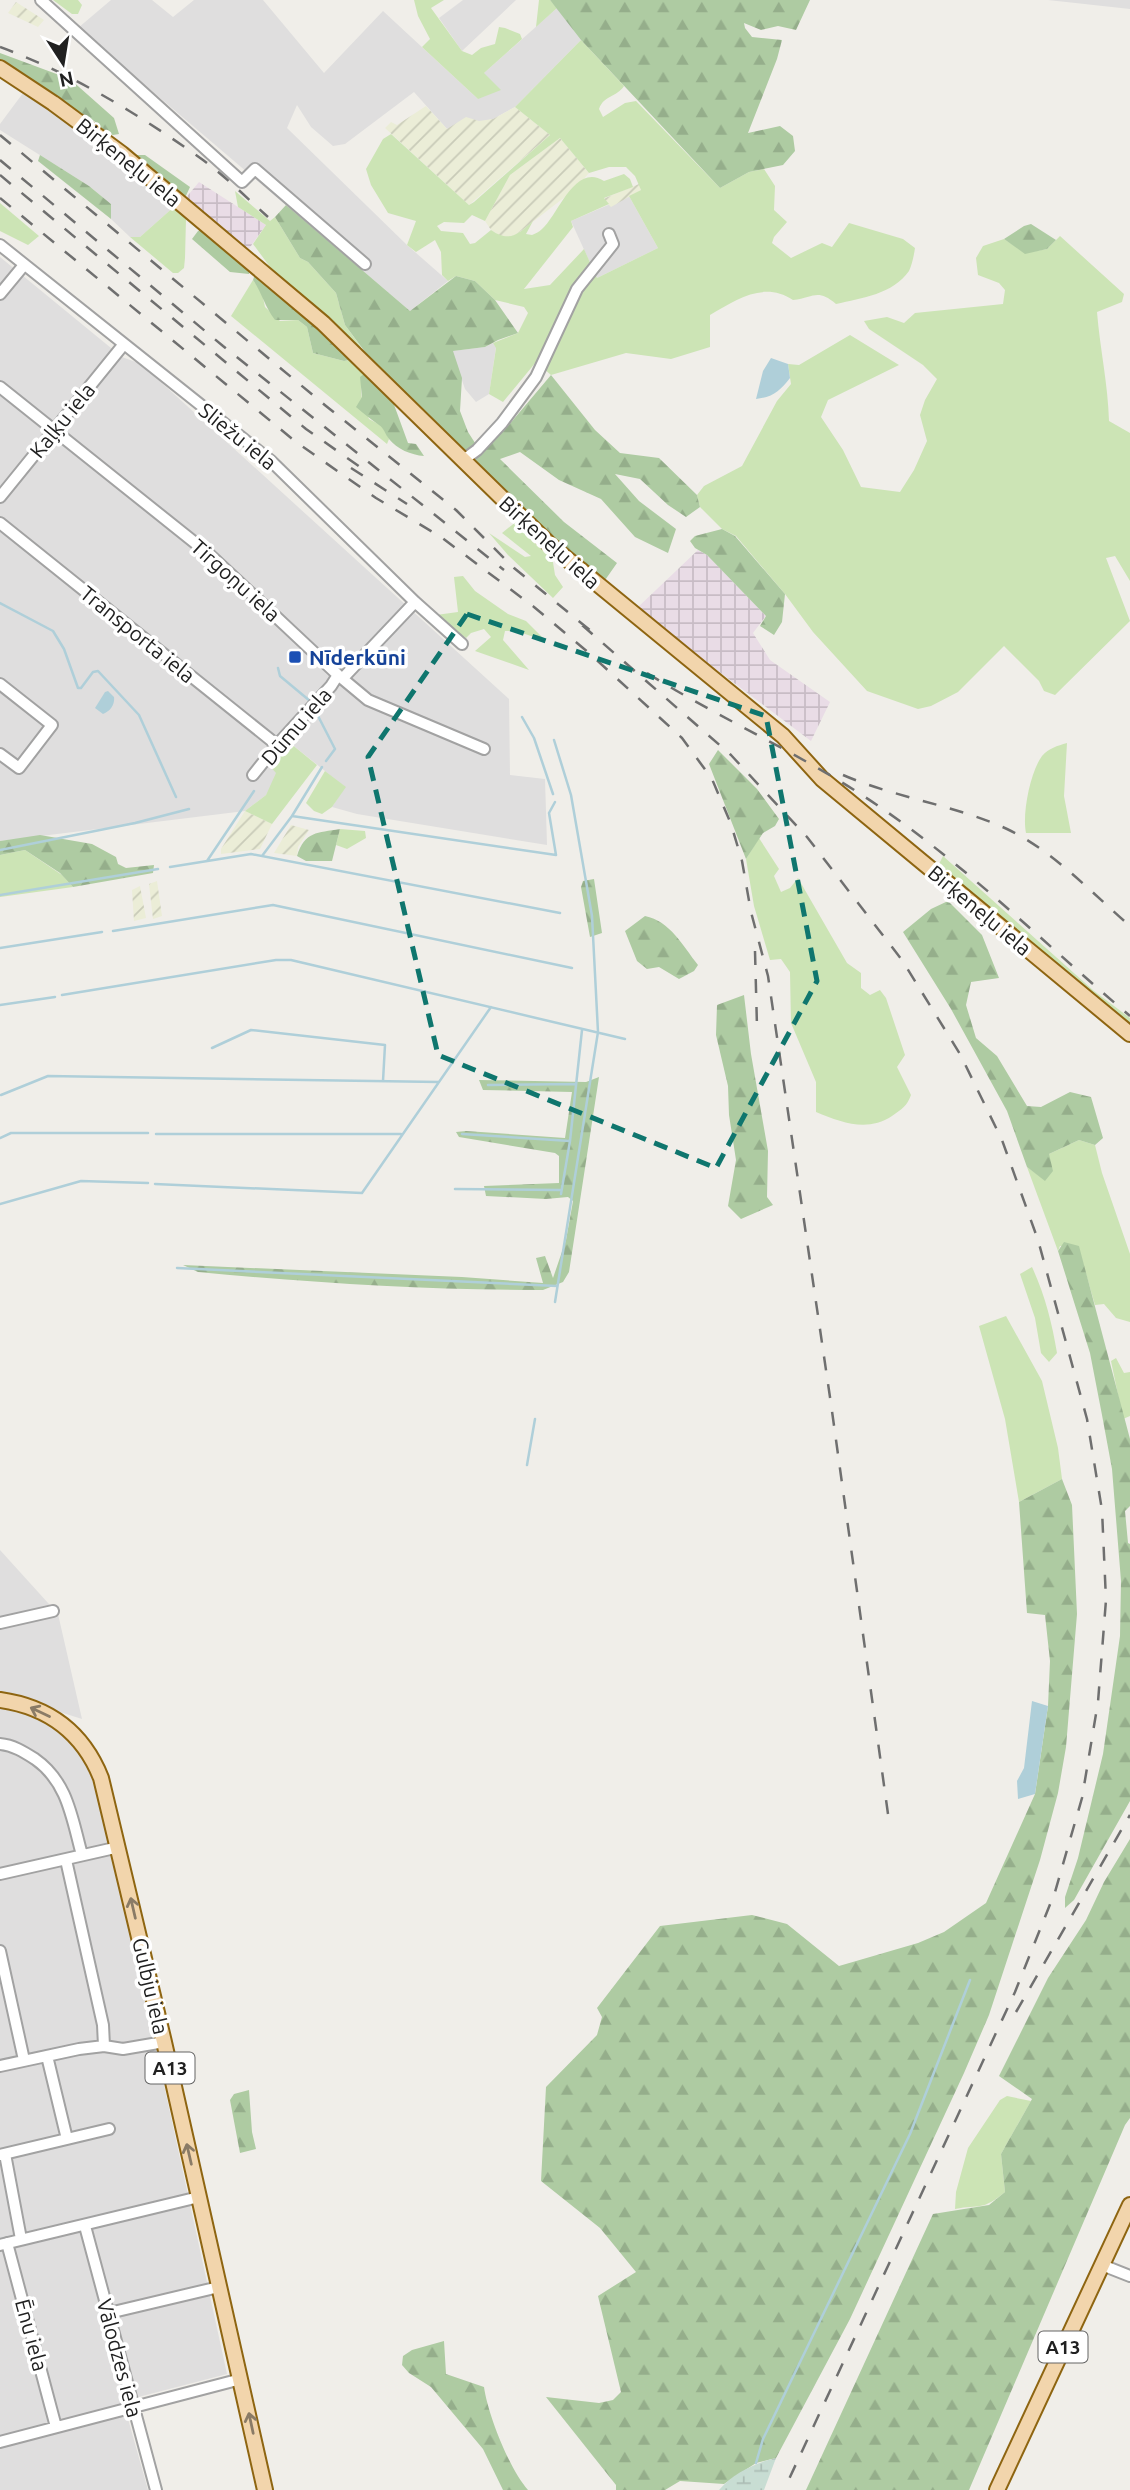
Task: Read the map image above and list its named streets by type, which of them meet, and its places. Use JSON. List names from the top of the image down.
{
  "streets": {
    "main road": ["Birķeneļu iela", "Gulbju iela", "A13"],
    "street": [
      "Kaļķu iela",
      "Sliežu iela",
      "Tirgoņu iela",
      "Transporta iela",
      "Dūmu iela",
      "Ēnu iela",
      "Vālodzes iela"
    ]
  },
  "crossings": [
    ["Kaļķu iela", "Sliežu iela"],
    ["Kaļķu iela", "Tirgoņu iela"],
    ["Sliežu iela", "Dūmu iela"],
    ["Tirgoņu iela", "Dūmu iela"],
    ["Transporta iela", "Dūmu iela"]
  ],
  "one_way": ["Gulbju iela"],
  "places": {
    "transit": ["Nīderkūni"]
  },
  "north": "bottom"
}
